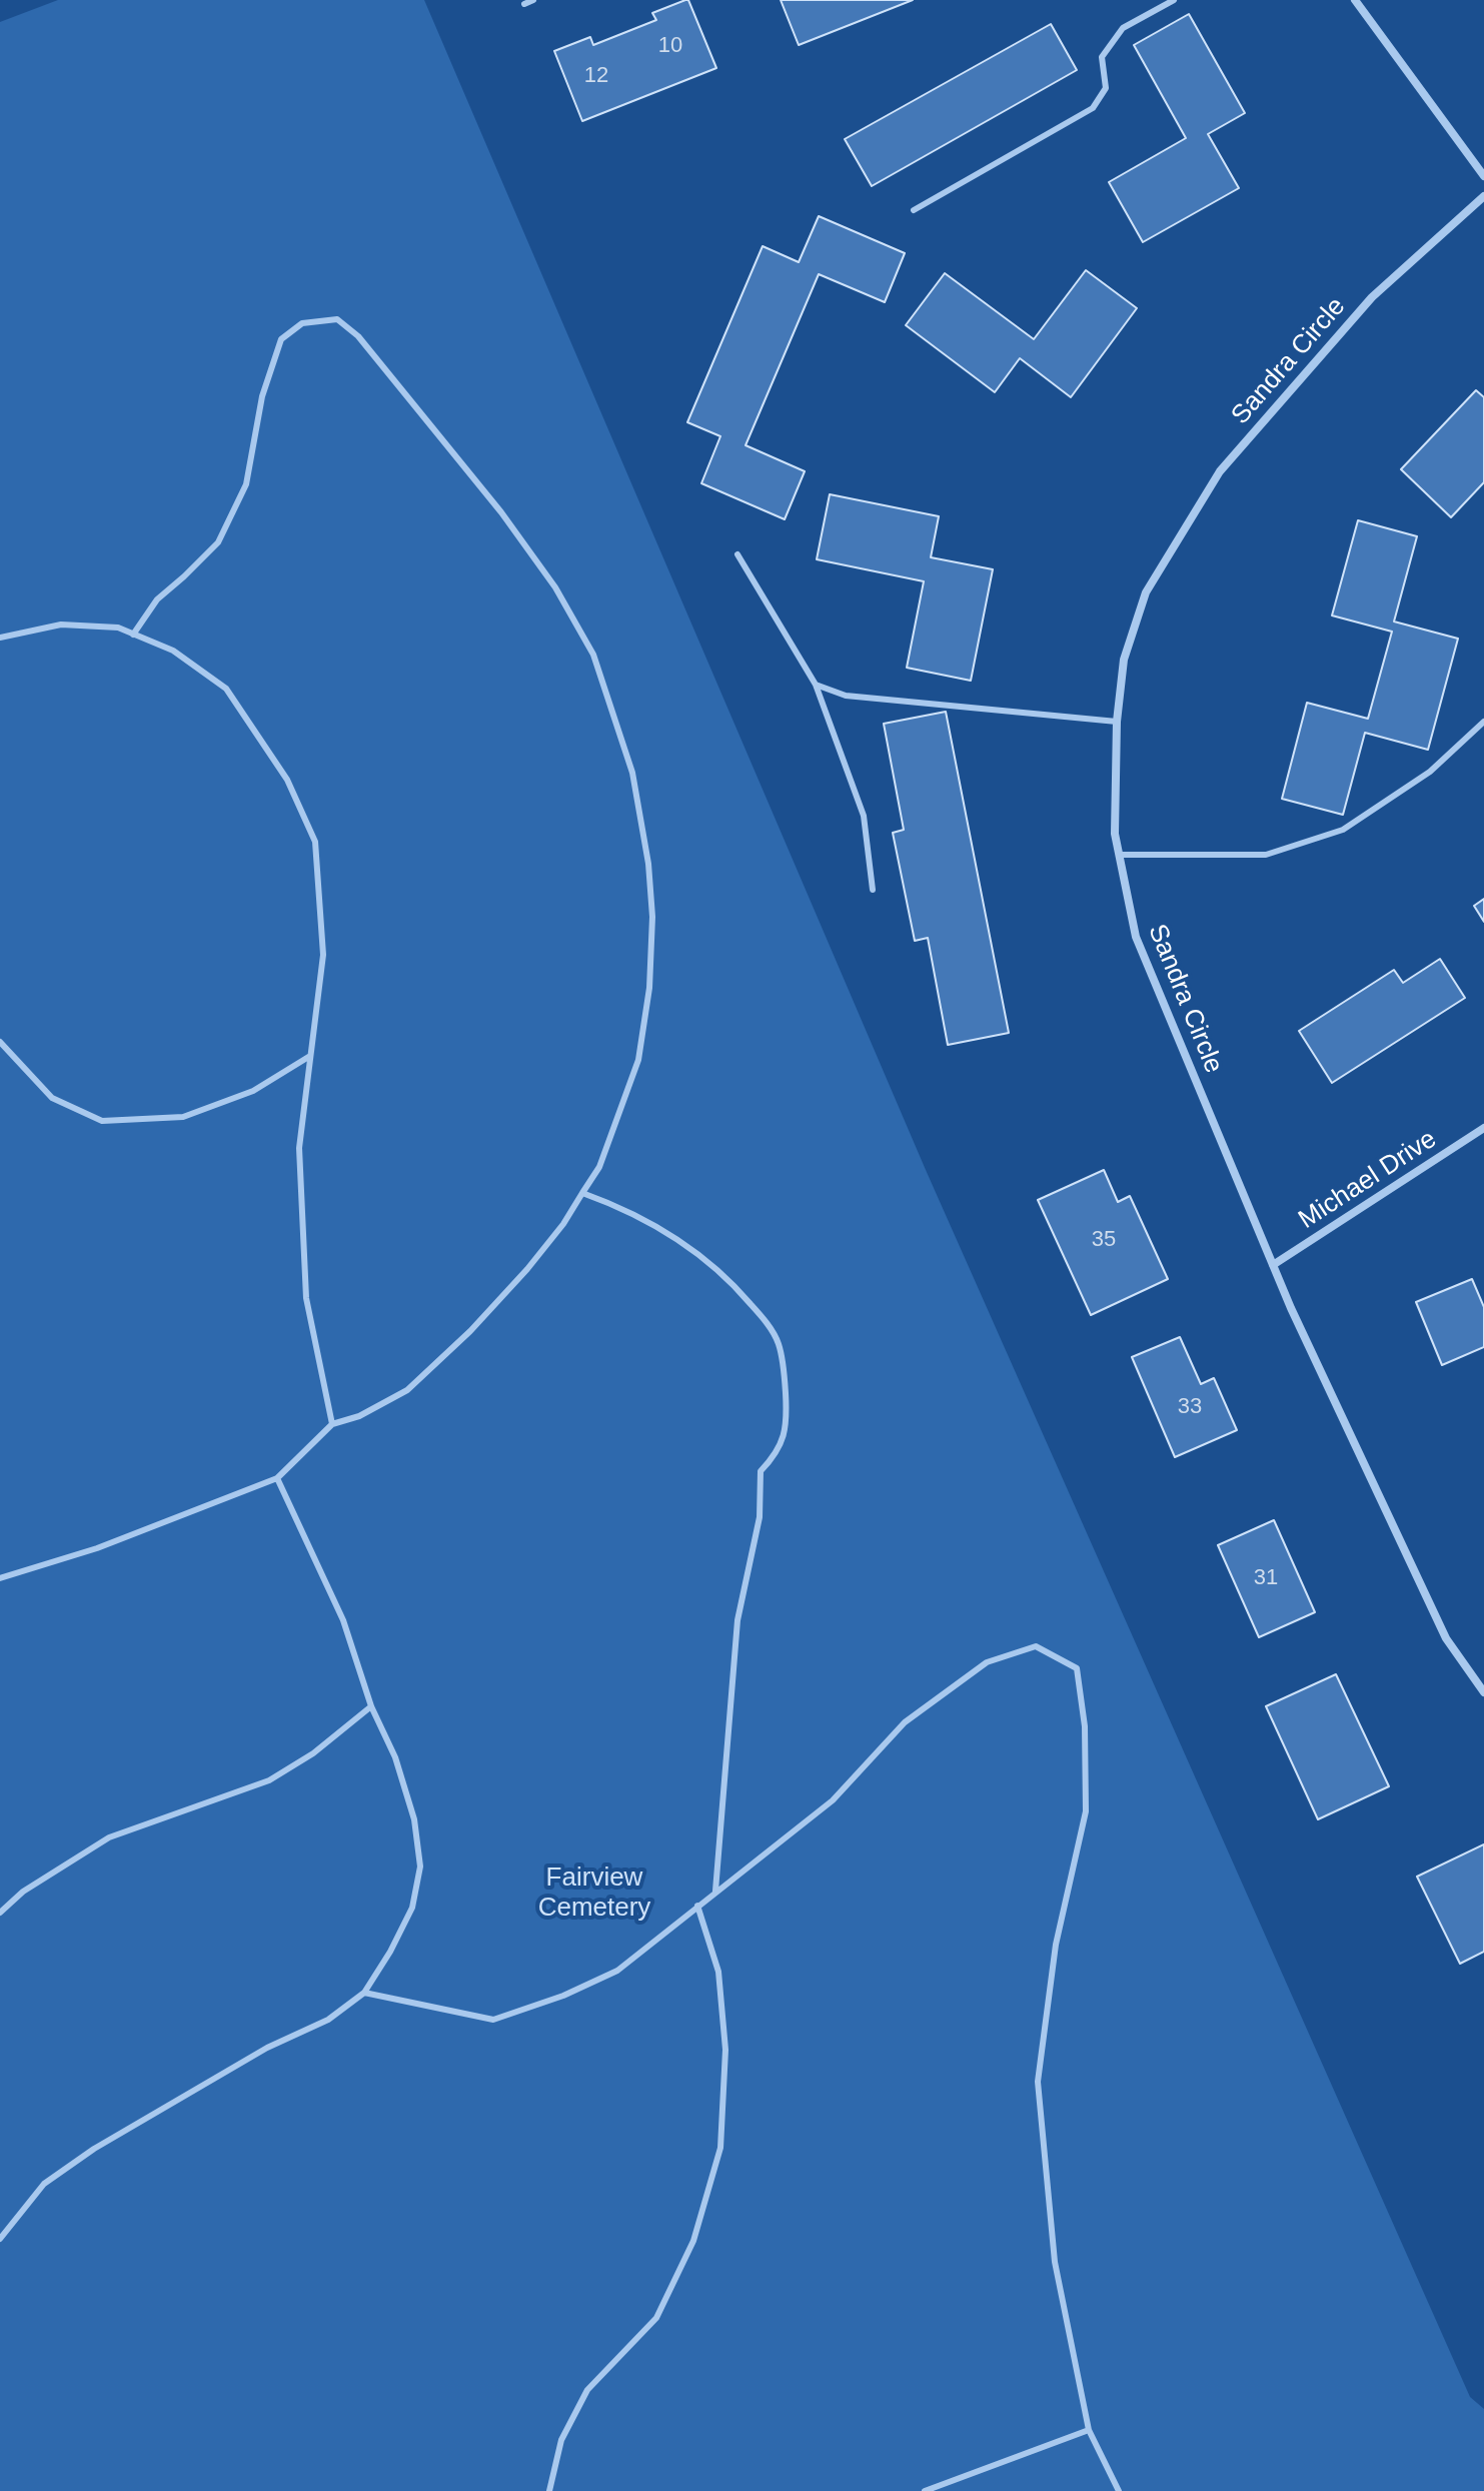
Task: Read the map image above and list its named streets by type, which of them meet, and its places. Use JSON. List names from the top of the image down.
{
  "streets": {
    "street": ["Sandra Circle", "Michael Drive"]
  },
  "crossings": [
    ["Sandra Circle", "Michael Drive"]
  ],
  "parks": ["Fairview Cemetery"],
  "house_numbers": [
    "10",
    "12",
    "35",
    "33",
    "31"
  ]
}
